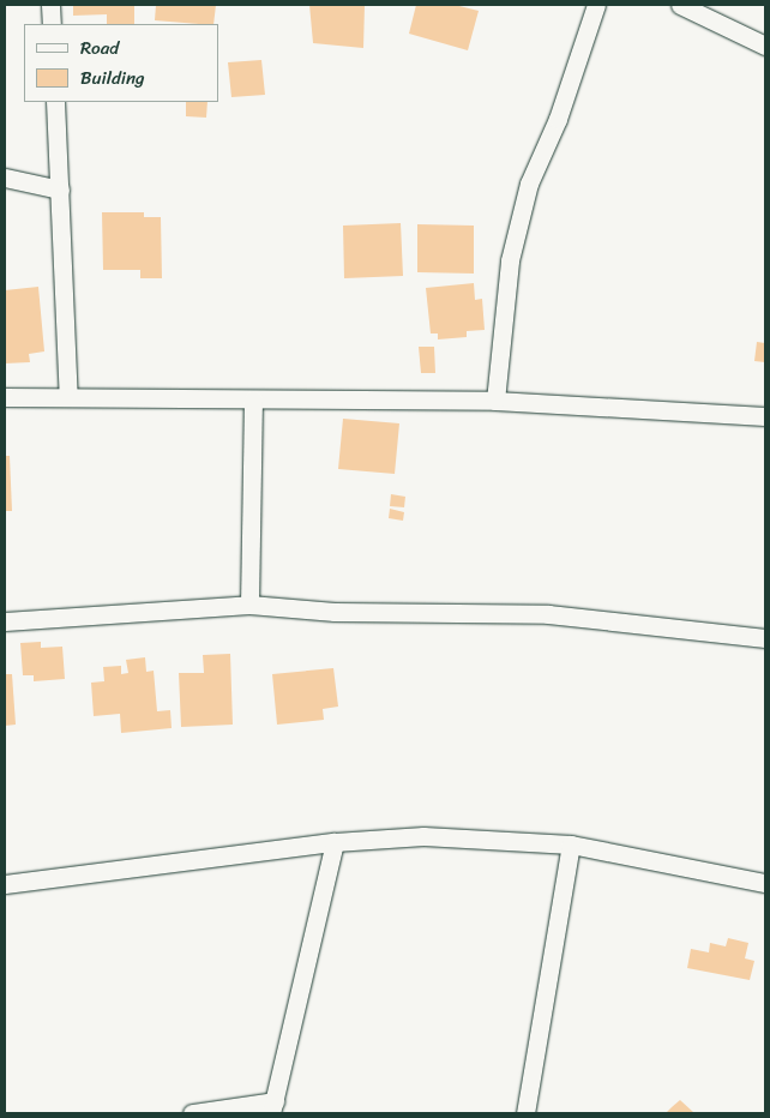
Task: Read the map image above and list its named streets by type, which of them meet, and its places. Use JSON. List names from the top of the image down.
{
  "legend": ["Road", "Building"]
}
